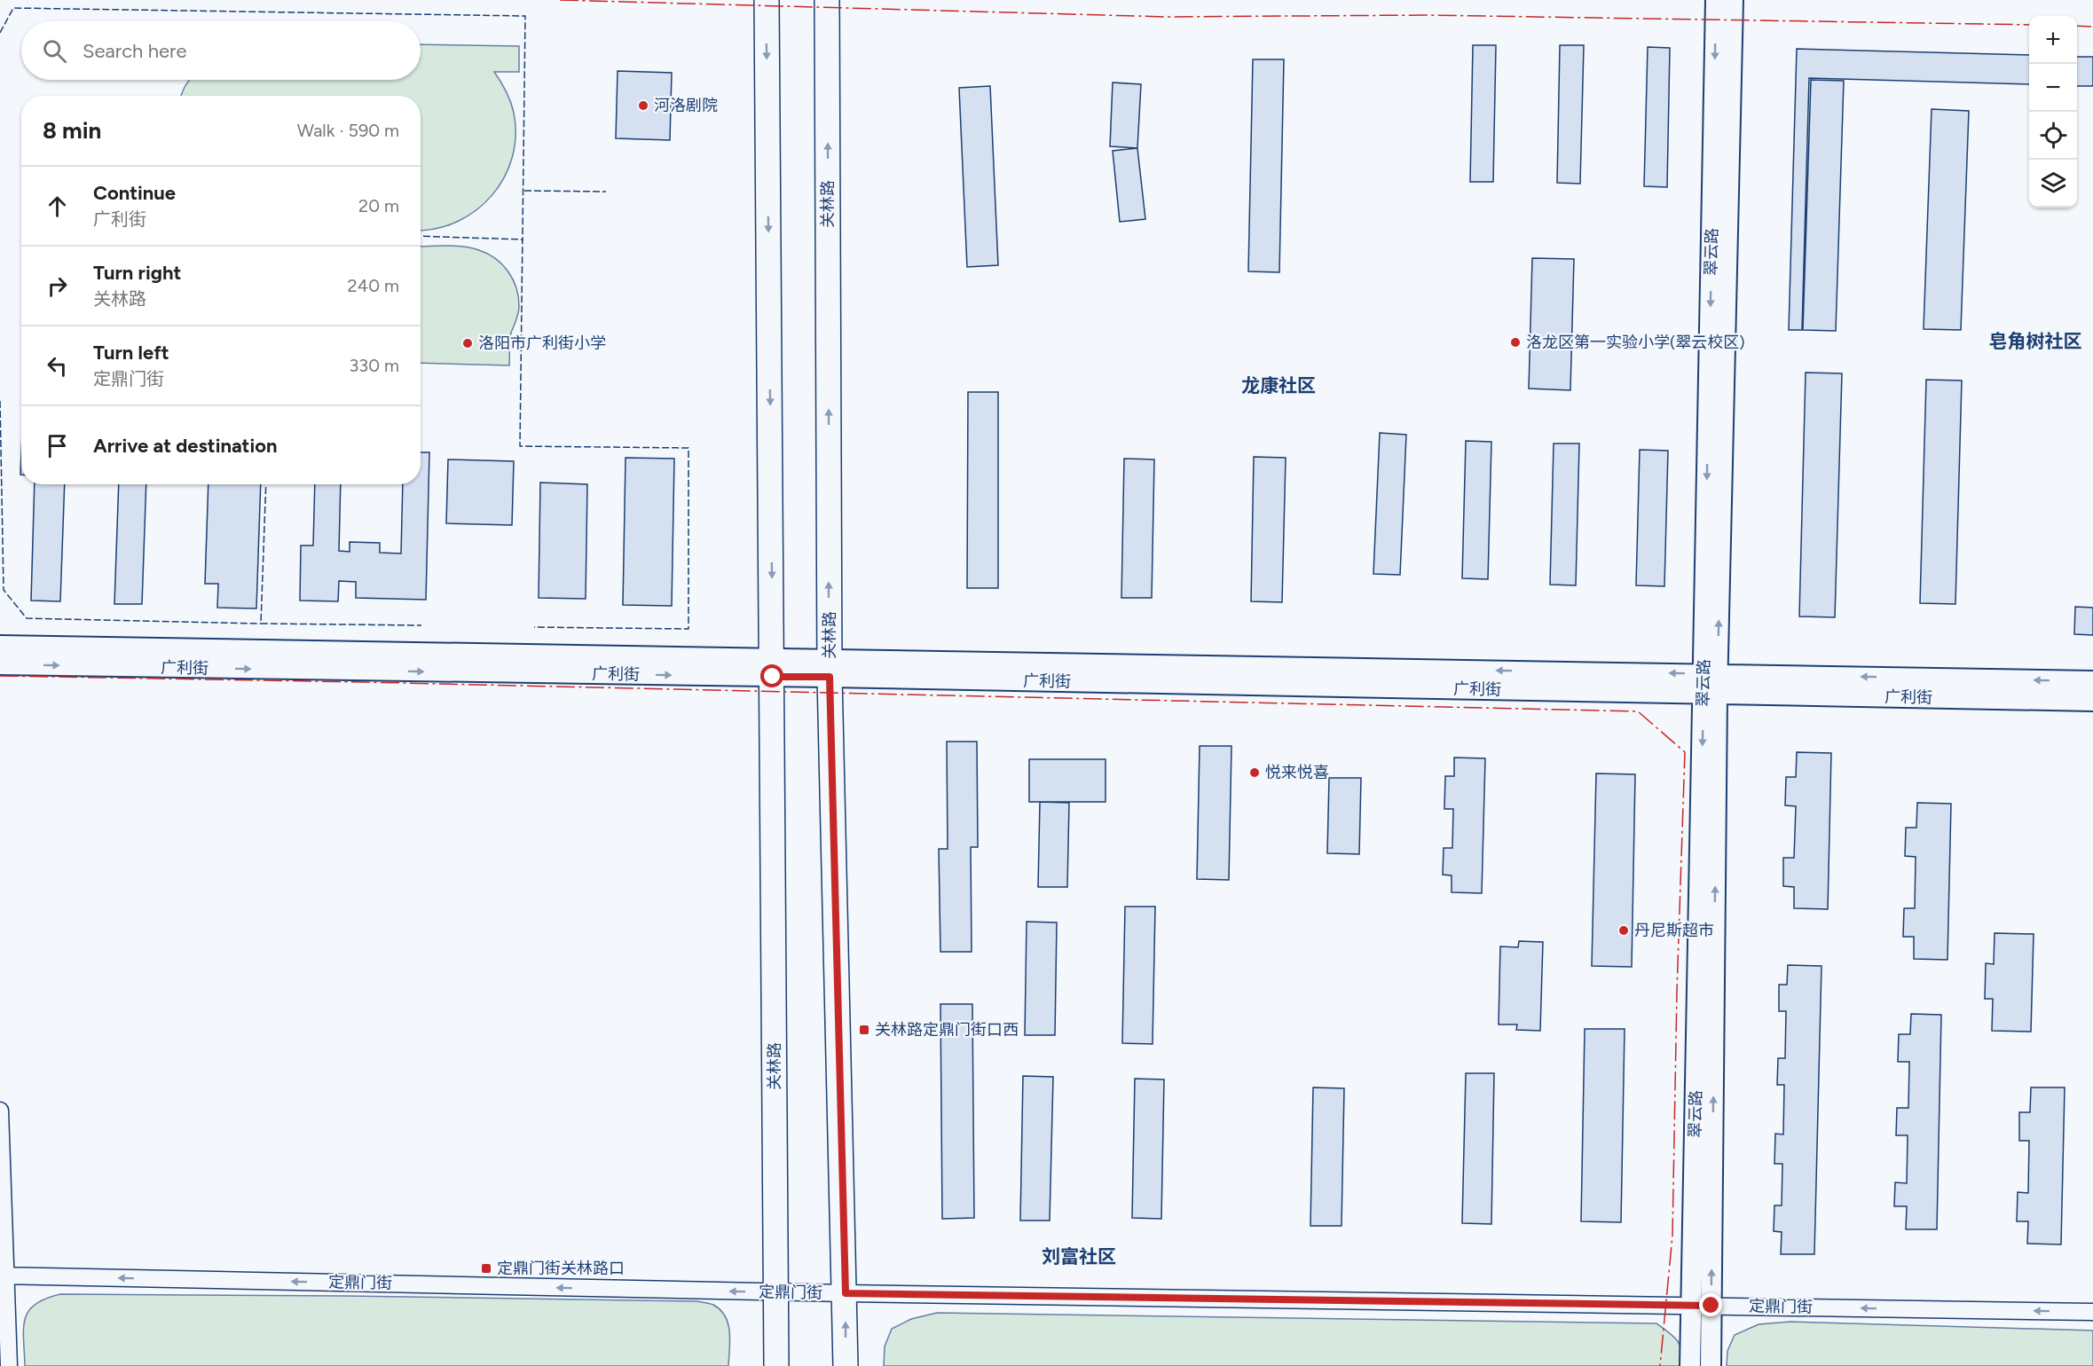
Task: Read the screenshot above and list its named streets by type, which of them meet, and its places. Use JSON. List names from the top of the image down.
{
  "streets": {
    "main road": ["关林路"],
    "street": ["翠云路", "广利街", "定鼎门街"]
  },
  "crossings": [
    ["关林路", "广利街"],
    ["关林路", "定鼎门街"],
    ["翠云路", "广利街"],
    ["翠云路", "定鼎门街"]
  ],
  "one_way": ["定鼎门街"],
  "districts": ["皂角树社区", "龙康社区", "刘富社区"],
  "places": {
    "other": [
      "河洛剧院",
      "洛龙区第一实验小学(翠云校区)",
      "洛阳市广利街小学",
      "悦来悦喜",
      "丹尼斯超市"
    ],
    "transit": ["关林路定鼎门街口西", "定鼎门街关林路口"]
  },
  "page": {
    "map_buttons": ["+", "−"],
    "search": "Search here",
    "heading": ["8 min", "Walk · 590 m"],
    "list": [
      ["Continue", "广利街", "20 m"],
      ["Turn right", "关林路", "240 m"],
      ["Turn left", "定鼎门街", "330 m"],
      "Arrive at destination"
    ]
  }
}
